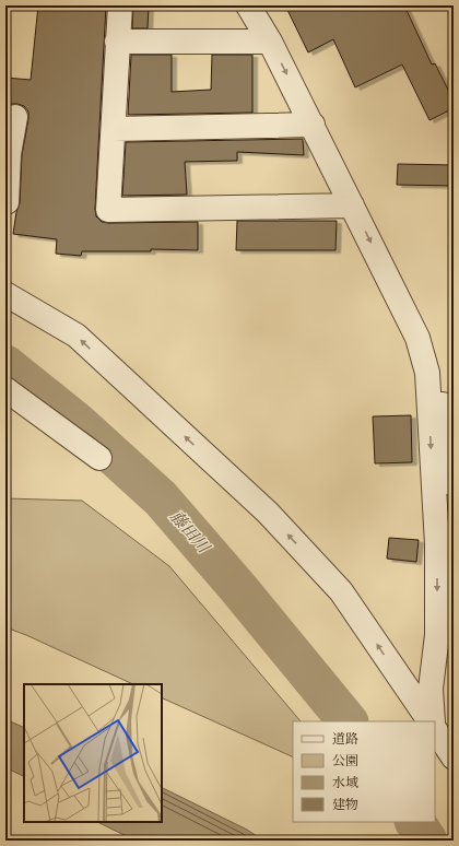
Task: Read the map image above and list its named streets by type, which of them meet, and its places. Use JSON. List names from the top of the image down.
{
  "water": ["藤田川"],
  "legend": [
    "道路",
    "公園",
    "水域",
    "建物"
  ]
}
